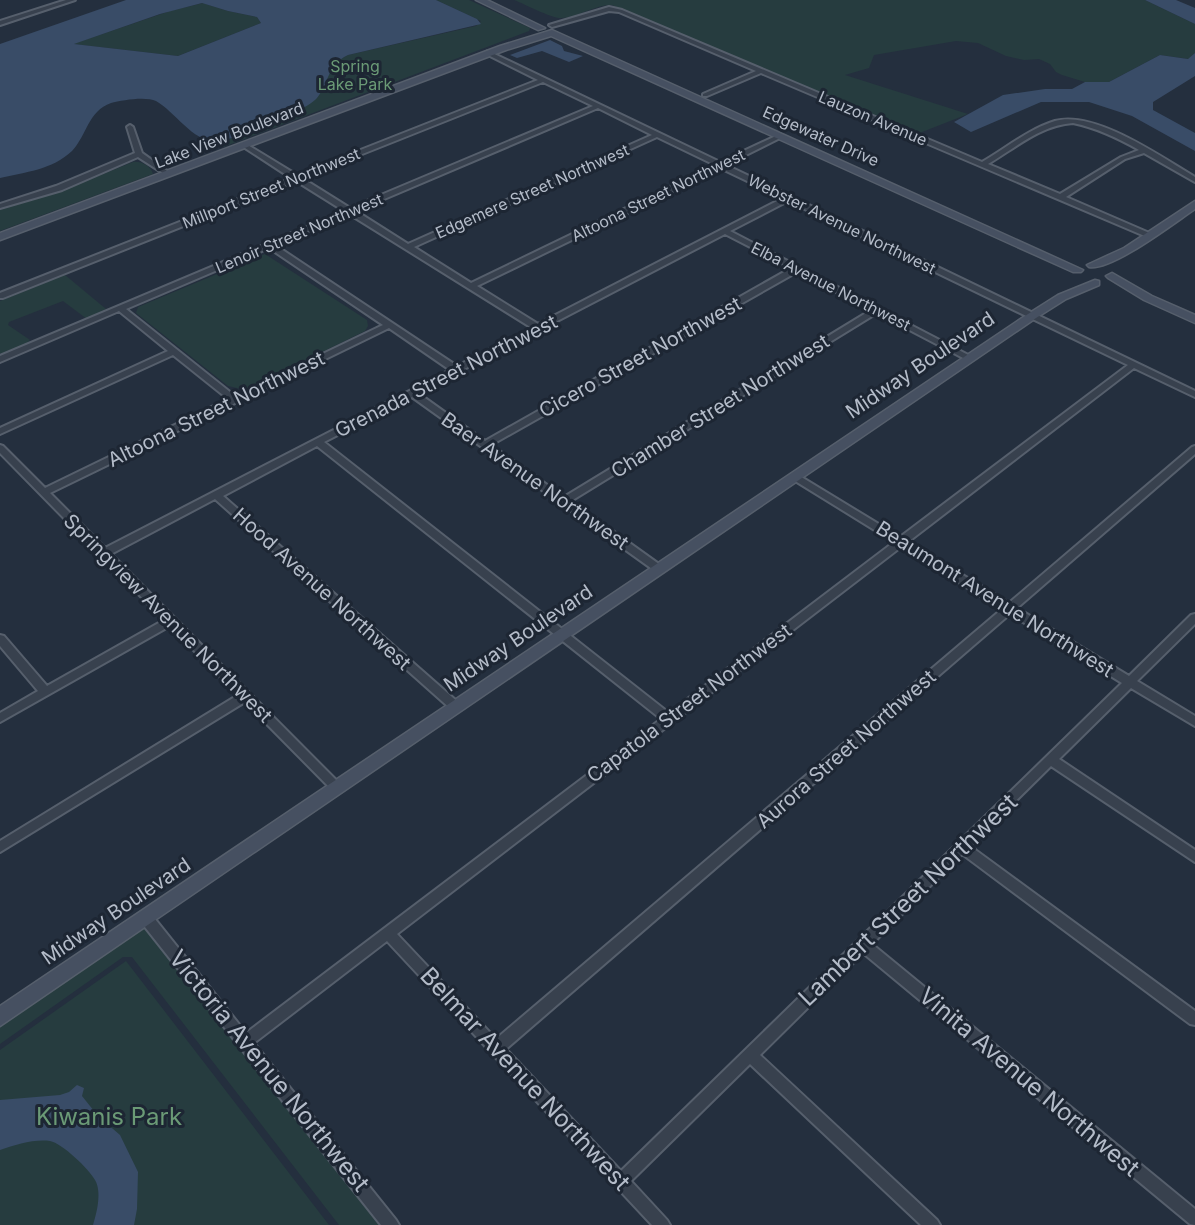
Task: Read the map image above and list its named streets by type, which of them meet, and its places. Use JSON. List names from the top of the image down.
{
  "streets": {
    "street": [
      "Lauzon Avenue",
      "Lake View Boulevard",
      "Edgewater Drive",
      "Millport Street Northwest",
      "Edgemere Street Northwest",
      "Altoona Street Northwest",
      "Webster Avenue Northwest",
      "Lenoir Street Northwest",
      "Elba Avenue Northwest",
      "Cicero Street Northwest",
      "Midway Boulevard",
      "Grenada Street Northwest",
      "Chamber Street Northwest",
      "Baer Avenue Northwest",
      "Hood Avenue Northwest",
      "Beaumont Avenue Northwest",
      "Springview Avenue Northwest",
      "Capatola Street Northwest",
      "Aurora Street Northwest",
      "Lambert Street Northwest",
      "Victoria Avenue Northwest",
      "Belmar Avenue Northwest",
      "Vinita Avenue Northwest"
    ]
  },
  "crossings": [
    ["Lauzon Avenue", "Lake View Boulevard"],
    ["Lauzon Avenue", "Edgewater Drive"],
    ["Lake View Boulevard", "Edgewater Drive"],
    ["Lake View Boulevard", "Webster Avenue Northwest"],
    ["Edgewater Drive", "Altoona Street Northwest"],
    ["Edgewater Drive", "Midway Boulevard"],
    ["Millport Street Northwest", "Webster Avenue Northwest"],
    ["Edgemere Street Northwest", "Webster Avenue Northwest"],
    ["Altoona Street Northwest", "Webster Avenue Northwest"],
    ["Altoona Street Northwest", "Springview Avenue Northwest"],
    ["Webster Avenue Northwest", "Lenoir Street Northwest"],
    ["Webster Avenue Northwest", "Midway Boulevard"],
    ["Webster Avenue Northwest", "Grenada Street Northwest"],
    ["Webster Avenue Northwest", "Capatola Street Northwest"],
    ["Elba Avenue Northwest", "Cicero Street Northwest"],
    ["Elba Avenue Northwest", "Midway Boulevard"],
    ["Elba Avenue Northwest", "Grenada Street Northwest"],
    ["Elba Avenue Northwest", "Chamber Street Northwest"],
    ["Cicero Street Northwest", "Baer Avenue Northwest"],
    ["Midway Boulevard", "Baer Avenue Northwest"],
    ["Midway Boulevard", "Hood Avenue Northwest"],
    ["Midway Boulevard", "Beaumont Avenue Northwest"],
    ["Midway Boulevard", "Springview Avenue Northwest"],
    ["Midway Boulevard", "Victoria Avenue Northwest"],
    ["Grenada Street Northwest", "Baer Avenue Northwest"],
    ["Grenada Street Northwest", "Hood Avenue Northwest"],
    ["Grenada Street Northwest", "Springview Avenue Northwest"],
    ["Chamber Street Northwest", "Baer Avenue Northwest"],
    ["Beaumont Avenue Northwest", "Capatola Street Northwest"],
    ["Beaumont Avenue Northwest", "Aurora Street Northwest"],
    ["Beaumont Avenue Northwest", "Lambert Street Northwest"],
    ["Capatola Street Northwest", "Victoria Avenue Northwest"],
    ["Capatola Street Northwest", "Belmar Avenue Northwest"],
    ["Aurora Street Northwest", "Belmar Avenue Northwest"],
    ["Lambert Street Northwest", "Belmar Avenue Northwest"],
    ["Lambert Street Northwest", "Vinita Avenue Northwest"]
  ],
  "parks": ["Spring Lake Park", "Kiwanis Park"]
}
